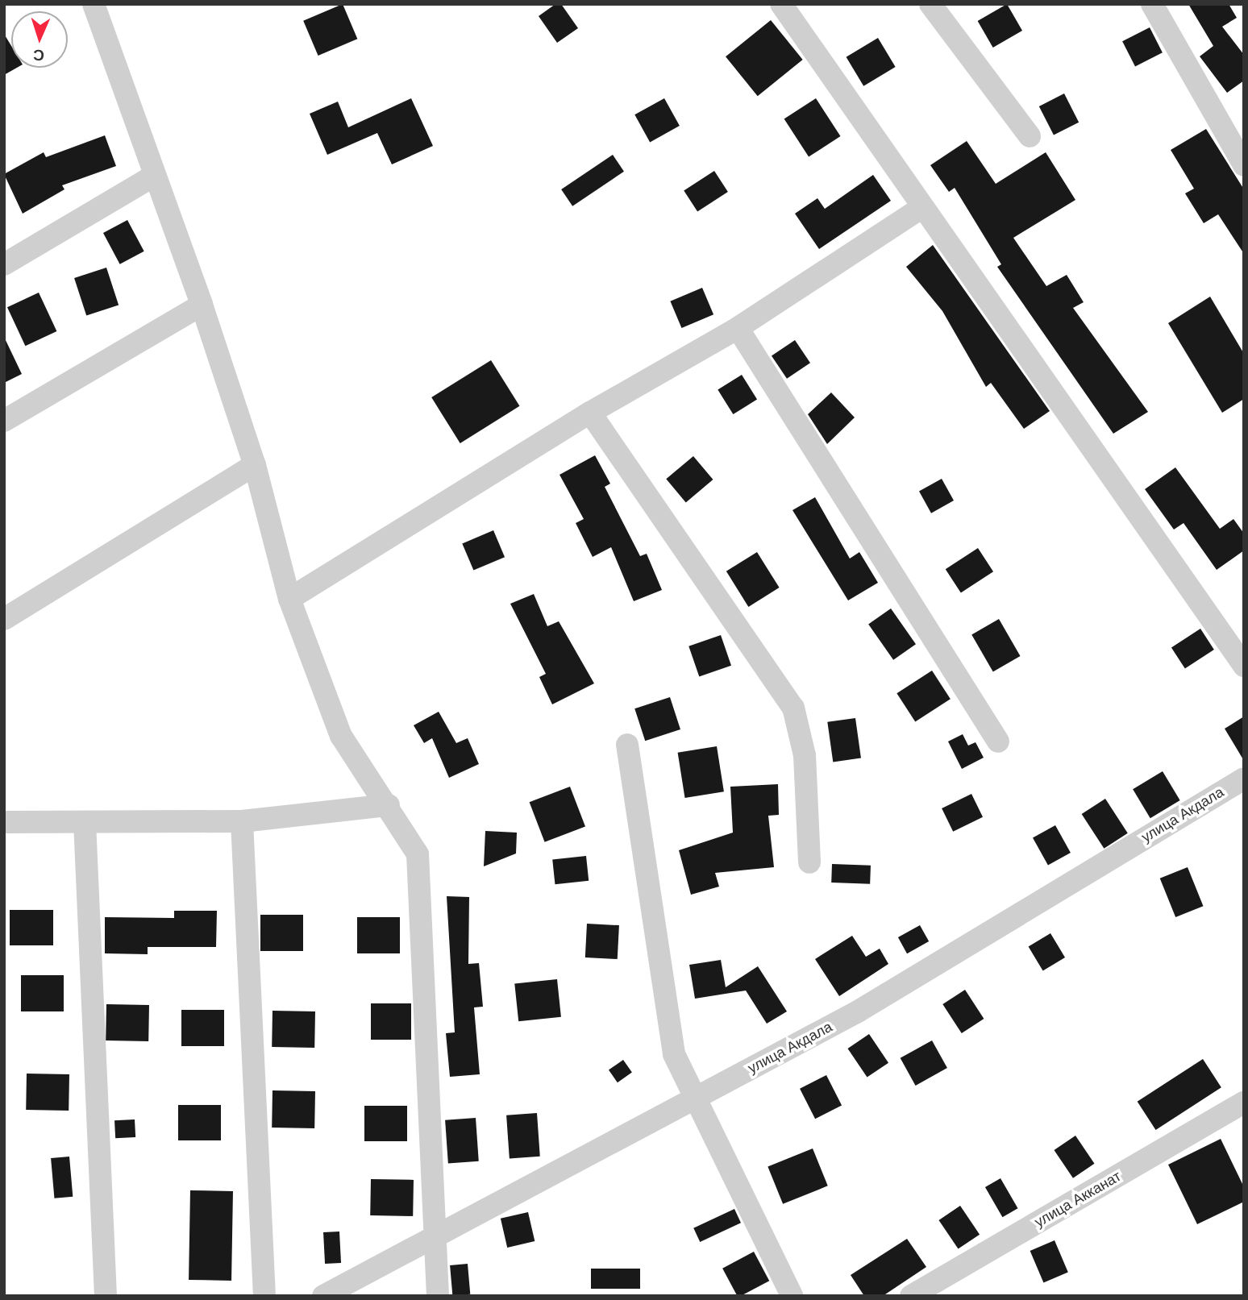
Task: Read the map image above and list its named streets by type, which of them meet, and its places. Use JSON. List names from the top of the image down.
{
  "streets": {
    "street": ["улица Акдала", "улица Акканат"]
  },
  "north": "bottom"
}
